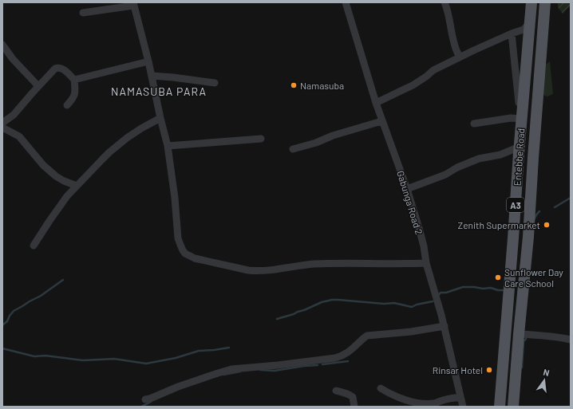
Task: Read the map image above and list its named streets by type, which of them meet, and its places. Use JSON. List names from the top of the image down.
{
  "streets": {
    "main road": ["Entebbe Road", "A3"],
    "street": ["Gabunga Road 2"]
  },
  "districts": ["NAMASUBA PARA"],
  "places": [
    "Namasuba",
    "Zenith Supermarket",
    "Sunflower Day Care School",
    "Rinsar Hotel"
  ],
  "north": "top"
}
